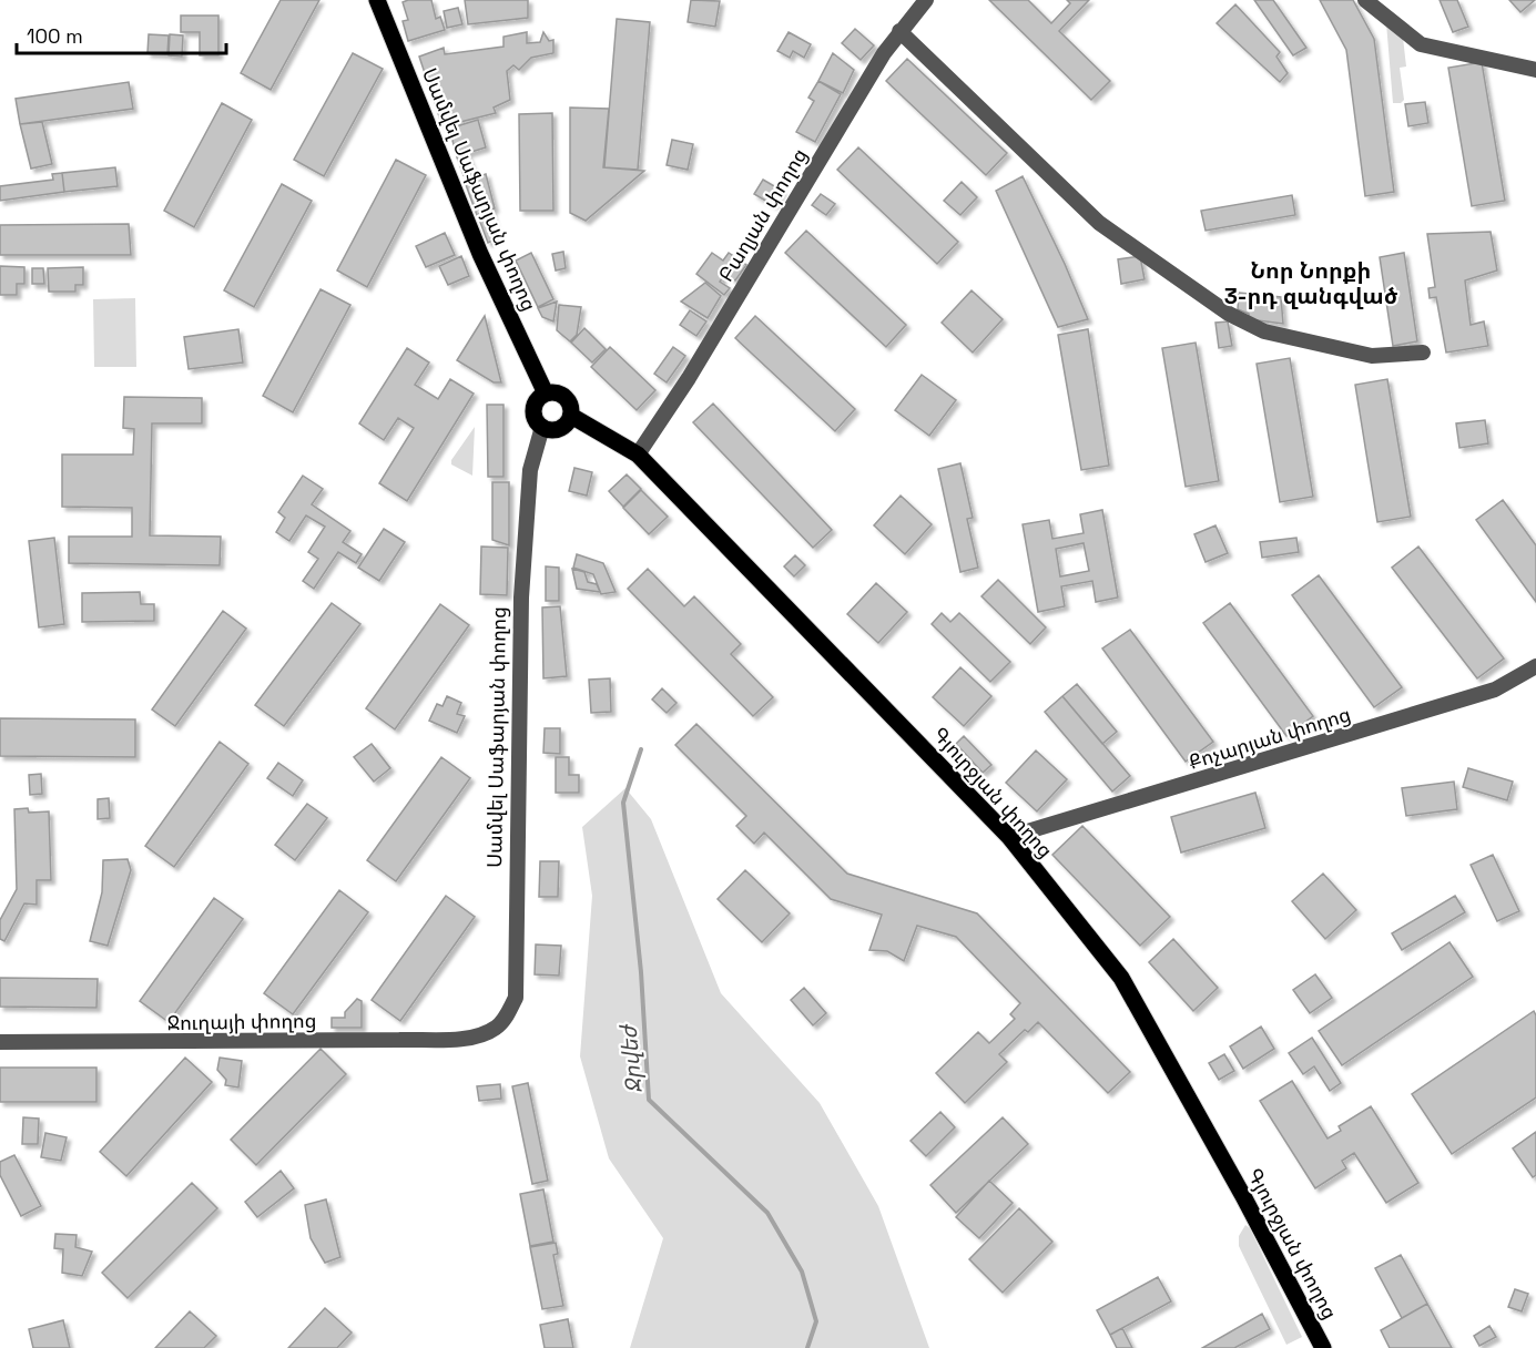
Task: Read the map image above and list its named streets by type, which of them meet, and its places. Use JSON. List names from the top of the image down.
{
  "streets": {
    "main road": ["Սամվել Սաֆարյան փողոց", "Գյուրջյան փողոց"],
    "street": ["Բաղյան փողոց", "Քոչարյան փողոց", "Ջուղայի փողոց"]
  },
  "crossings": [
    ["Սամվել Սաֆարյան փողոց", "Գյուրջյան փողոց"],
    ["Սամվել Սաֆարյան փողոց", "Ջուղայի փողոց"],
    ["Բաղյան փողոց", "Գյուրջյան փողոց"],
    ["Քոչարյան փողոց", "Գյուրջյան փողոց"]
  ],
  "districts": ["Նոր Նորքի 3-րդ զանգված"],
  "water": ["Ջրվեժ"],
  "scale_bar": "100 m"
}
